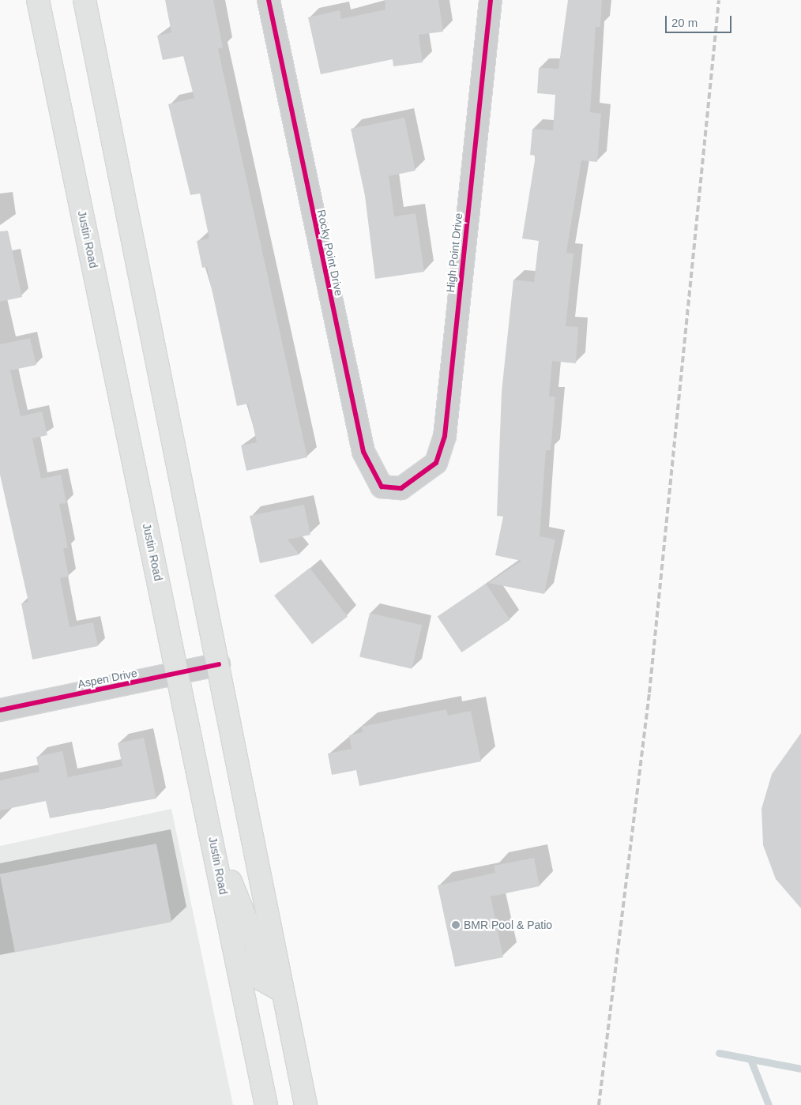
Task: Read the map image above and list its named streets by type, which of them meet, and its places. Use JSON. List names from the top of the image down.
{
  "streets": {
    "main road": ["Justin Road"],
    "street": ["Rocky Point Drive", "High Point Drive", "Aspen Drive"]
  },
  "crossings": [
    ["Justin Road", "Aspen Drive"],
    ["Rocky Point Drive", "High Point Drive"]
  ],
  "places": ["BMR Pool & Patio"],
  "scale_bar": "20 m"
}
